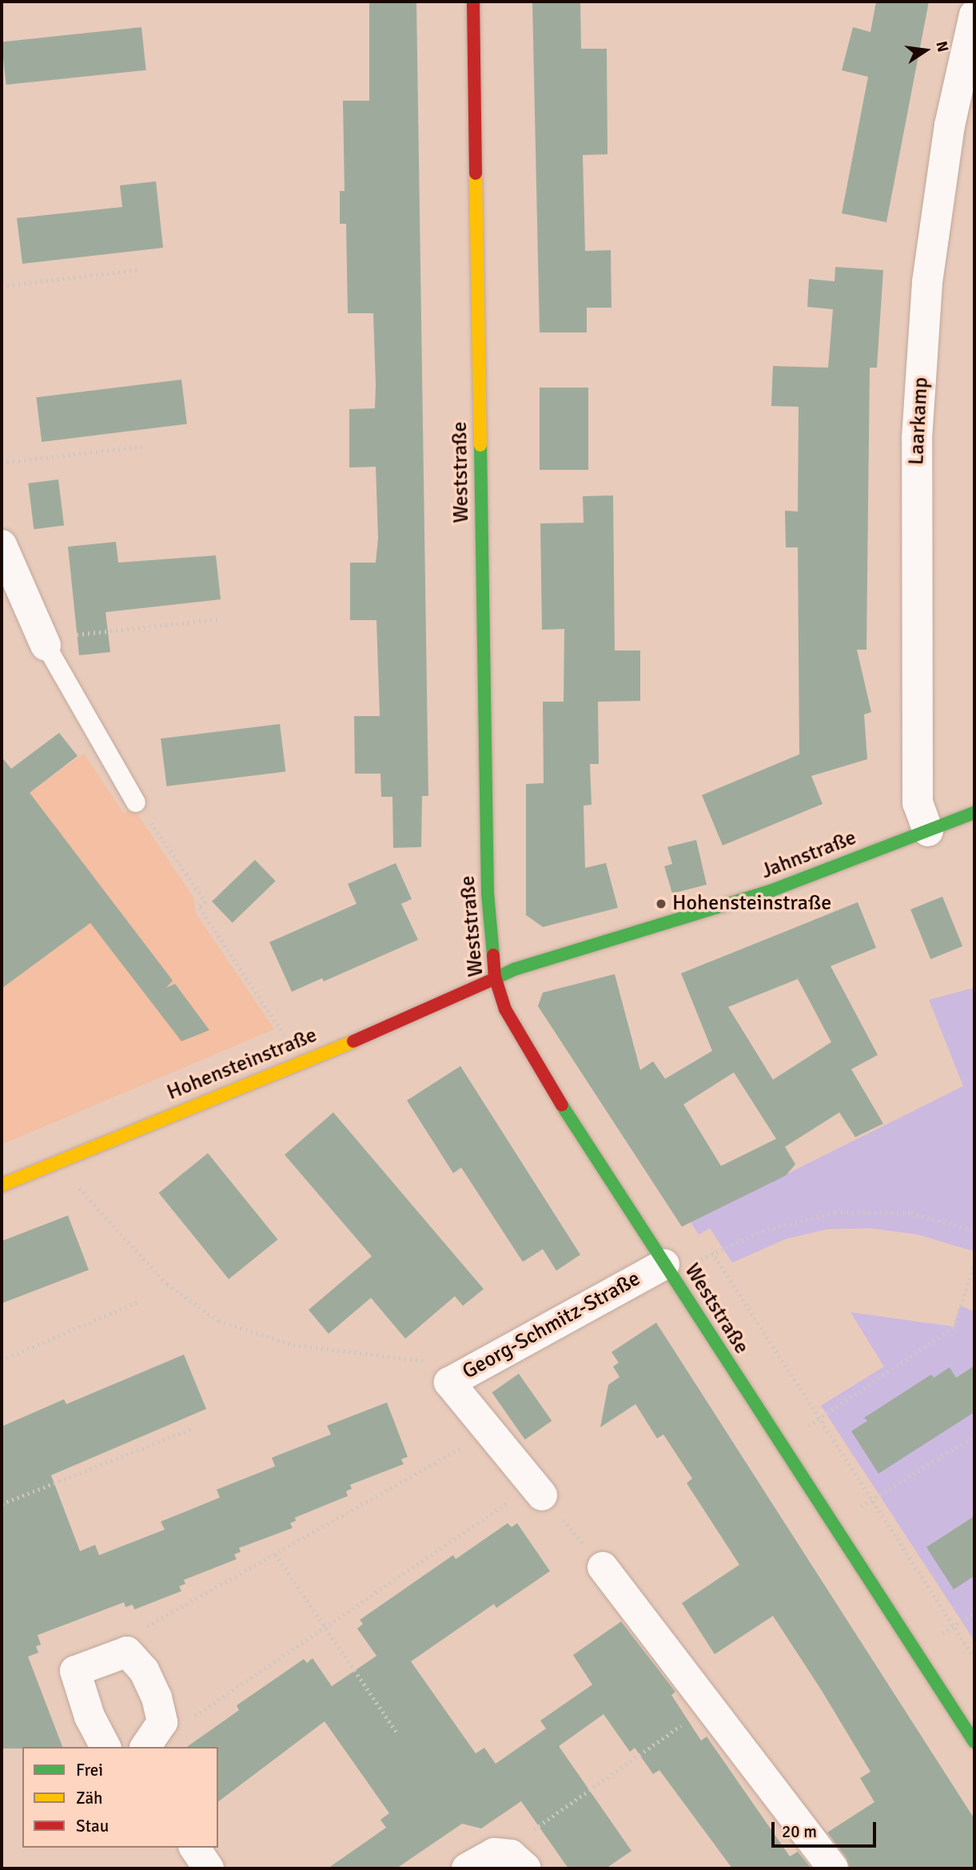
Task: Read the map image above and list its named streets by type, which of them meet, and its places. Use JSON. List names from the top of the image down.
{
  "streets": {
    "street": [
      "Laarkamp",
      "Weststraße",
      "Jahnstraße",
      "Hohensteinstraße",
      "Georg-Schmitz-Straße"
    ]
  },
  "crossings": [
    ["Laarkamp", "Jahnstraße"],
    ["Weststraße", "Jahnstraße"],
    ["Weststraße", "Hohensteinstraße"],
    ["Weststraße", "Georg-Schmitz-Straße"],
    ["Jahnstraße", "Hohensteinstraße"]
  ],
  "places": ["Hohensteinstraße"],
  "legend": ["Frei", "Zäh", "Stau"],
  "scale_bar": "20 m",
  "north": "right"
}
